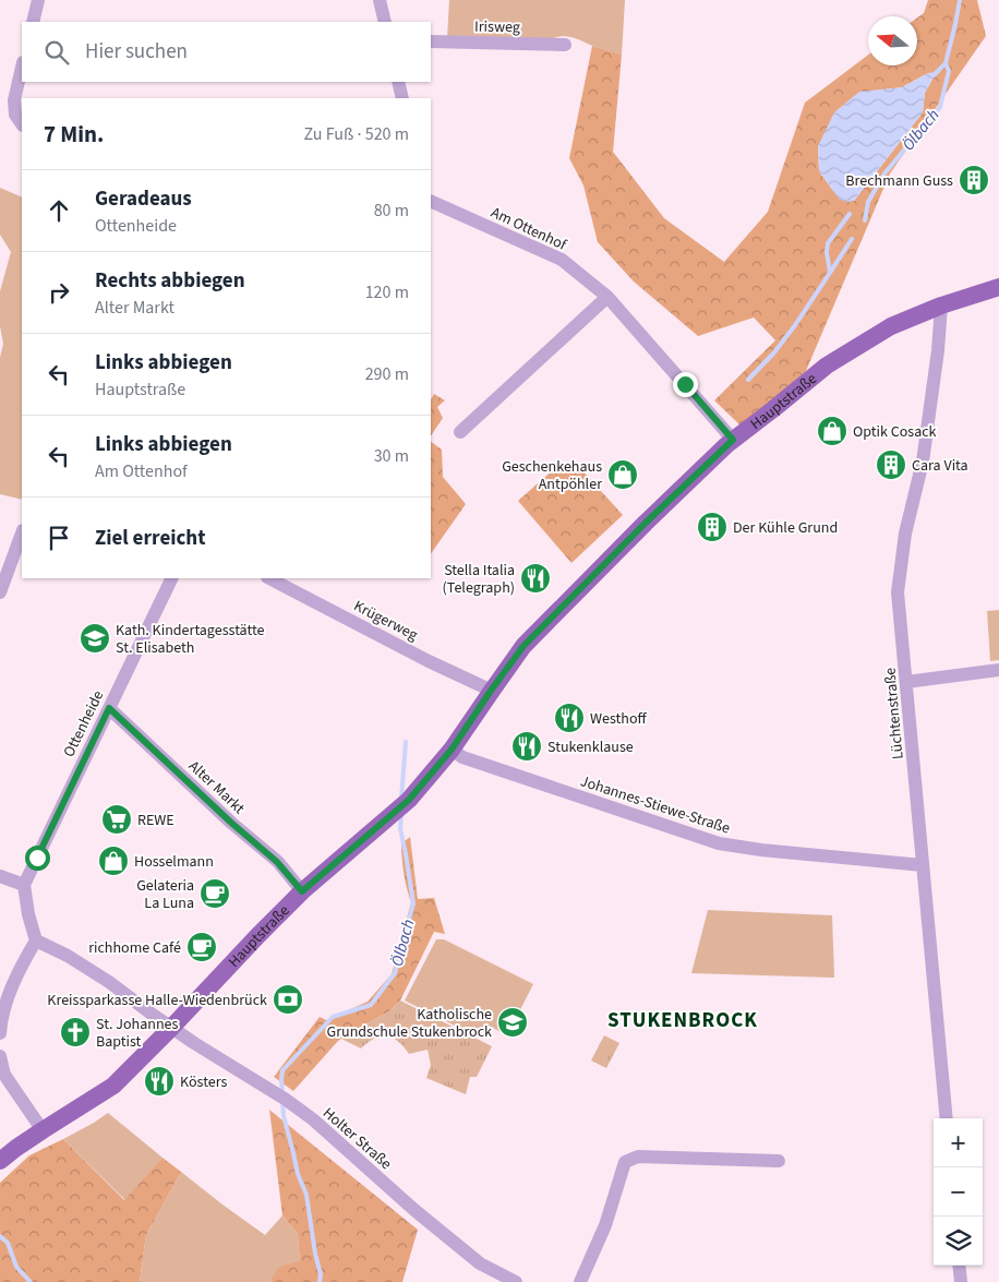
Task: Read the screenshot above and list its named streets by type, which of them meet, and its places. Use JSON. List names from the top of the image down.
{
  "streets": {
    "main road": ["Hauptstraße"],
    "street": [
      "Irisweg",
      "Am Ottenhof",
      "Krügerweg",
      "Lüchtenstraße",
      "Ottenheide",
      "Alter Markt",
      "Johannes-Stiewe-Straße",
      "Holter Straße"
    ]
  },
  "crossings": [
    ["Am Ottenhof", "Hauptstraße"],
    ["Hauptstraße", "Krügerweg"],
    ["Hauptstraße", "Lüchtenstraße"],
    ["Hauptstraße", "Alter Markt"],
    ["Hauptstraße", "Johannes-Stiewe-Straße"],
    ["Hauptstraße", "Holter Straße"],
    ["Lüchtenstraße", "Johannes-Stiewe-Straße"],
    ["Ottenheide", "Alter Markt"]
  ],
  "districts": ["STUKENBROCK"],
  "water": ["Ölbach"],
  "places": {
    "building": ["Brechmann Guss", "Cara Vita", "Der Kühle Grund"],
    "shop": ["Optik Cosack", "Geschenkehaus Antpöhler", "Hosselmann"],
    "restaurant": [
      "Stella Italia (Telegraph)",
      "Westhoff",
      "Stukenklause",
      "Kösters"
    ],
    "school or university": ["Kath. Kindertagesstätte St. Elisabeth", "Katholische Grundschule Stukenbrock"],
    "supermarket": ["REWE"],
    "cafe": ["Gelateria La Luna", "richhome Café"],
    "bank": ["Kreissparkasse Halle-Wiedenbrück"],
    "church": ["St. Johannes Baptist"]
  },
  "north": "left",
  "page": {
    "search": "Hier suchen",
    "heading": ["7 Min.", "Zu Fuß · 520 m"],
    "list": [
      ["Geradeaus", "Ottenheide", "80 m"],
      ["Rechts abbiegen", "Alter Markt", "120 m"],
      ["Links abbiegen", "Hauptstraße", "290 m"],
      ["Links abbiegen", "Am Ottenhof", "30 m"],
      "Ziel erreicht"
    ],
    "map_buttons": ["+", "−"]
  }
}
